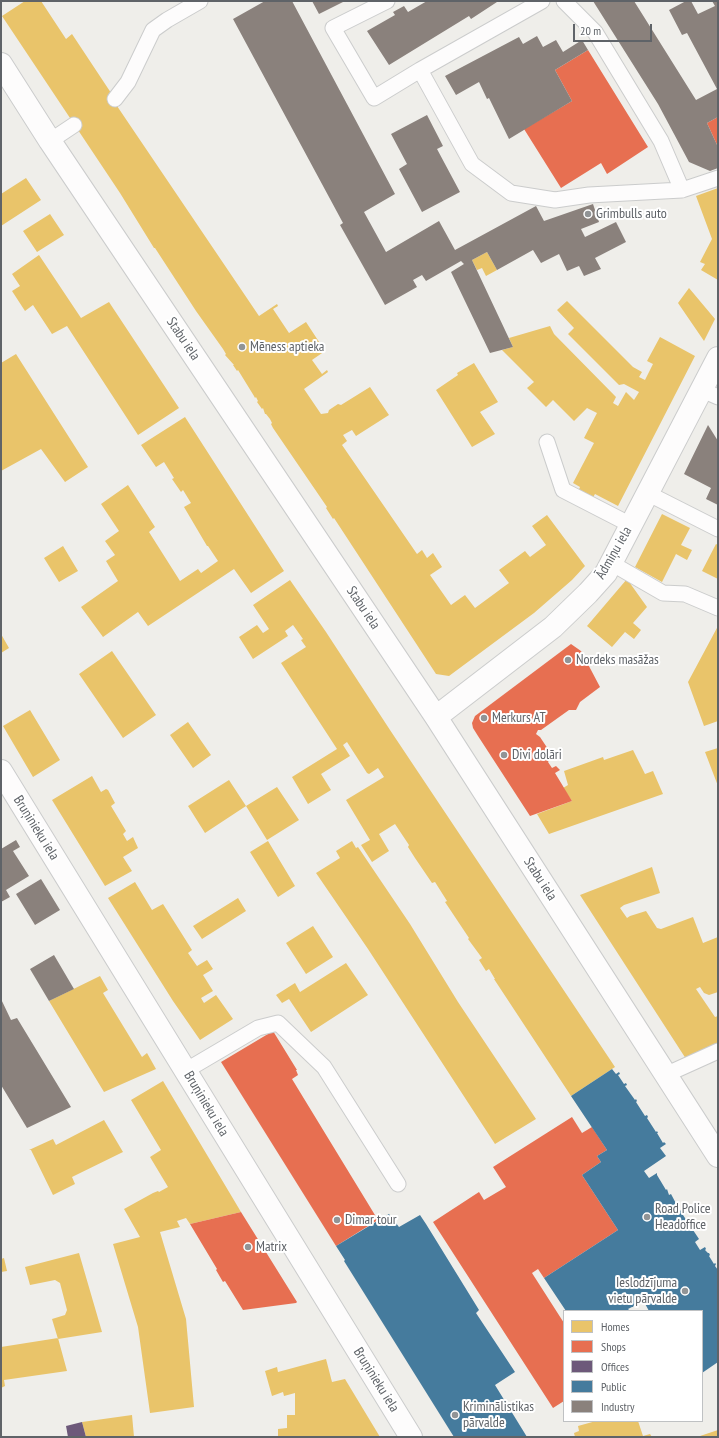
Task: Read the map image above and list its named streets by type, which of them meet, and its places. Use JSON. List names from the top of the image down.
{
  "streets": {
    "street": ["Stabu iela", "Ādmiņu iela", "Bruņinieku iela"]
  },
  "crossings": [
    ["Stabu iela", "Ādmiņu iela"]
  ],
  "places": [
    "Grimbulls auto",
    "Mēness aptieka",
    "Nordeks masāžas",
    "Merkurs AT",
    "Divi dolāri",
    "Road Police Headoffice",
    "Dimar tour",
    "Matrix",
    "Ieslodzījuma vietu pārvalde",
    "Kriminālistikas pārvalde"
  ],
  "legend": [
    "Homes",
    "Shops",
    "Offices",
    "Public",
    "Industry"
  ],
  "scale_bar": "20 m"
}
